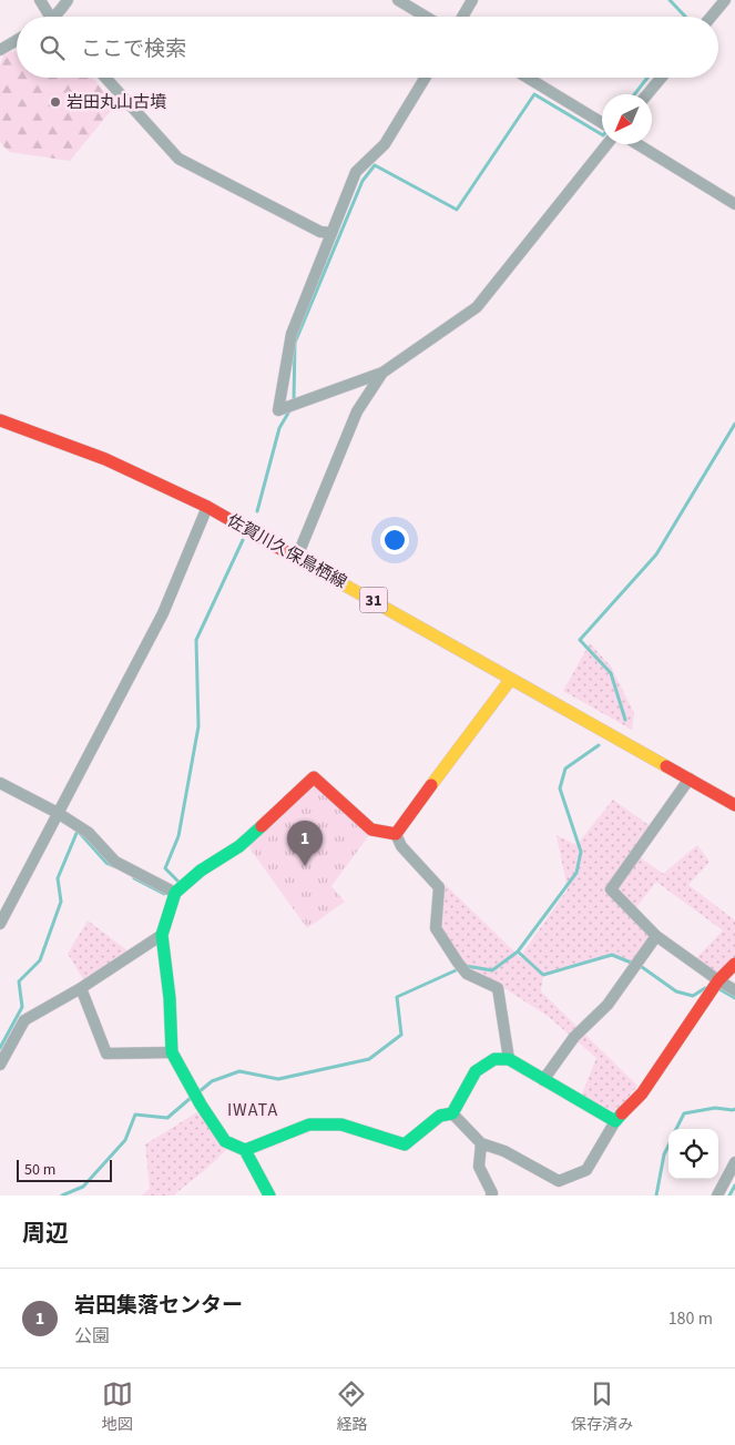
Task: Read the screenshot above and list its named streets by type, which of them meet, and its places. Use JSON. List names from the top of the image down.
{
  "streets": {
    "street": ["佐賀川久保鳥栖線", "31"]
  },
  "districts": ["IWATA"],
  "places": ["岩田丸山古墳"],
  "scale_bar": "50 m",
  "north": "bottom left",
  "page": {
    "search": "ここで検索",
    "pins": "1",
    "scale": "50 m",
    "heading": "周辺",
    "list": [
      {
        "mark": "1",
        "name": "岩田集落センター",
        "note": "公園",
        "value": "180 m"
      }
    ],
    "nav": ["地図", "経路", "保存済み"]
  }
}
